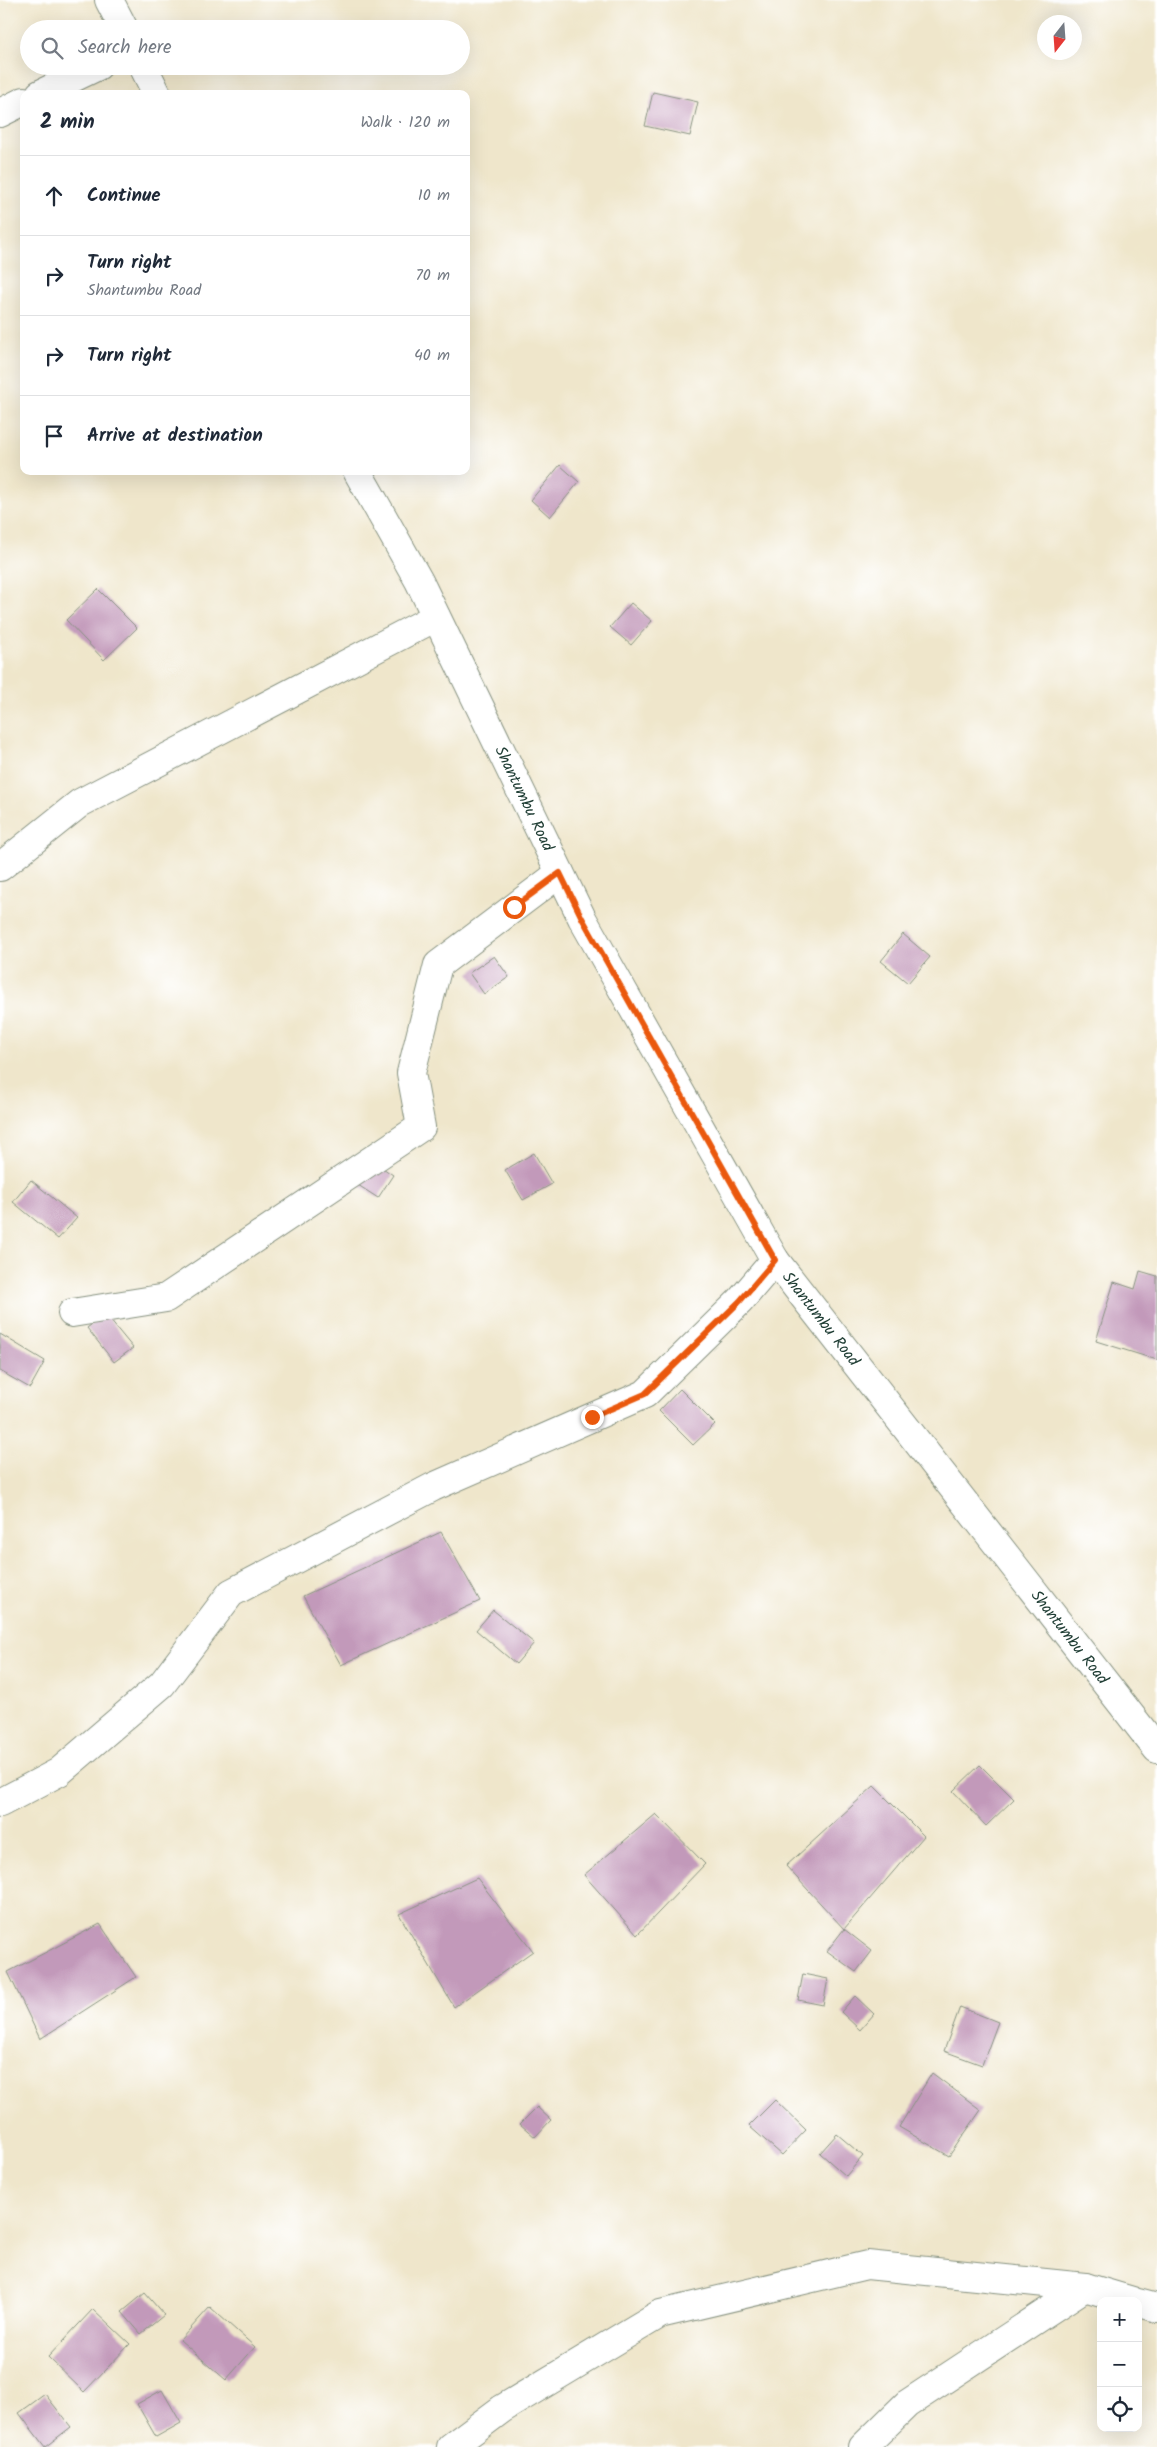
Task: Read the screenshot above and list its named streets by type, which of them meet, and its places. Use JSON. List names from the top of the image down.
{
  "streets": {
    "street": ["Shantumbu Road"]
  },
  "north": "bottom",
  "page": {
    "search": "Search here",
    "heading": ["2 min", "Walk · 120 m"],
    "list": [
      ["Continue", "10 m"],
      ["Turn right", "Shantumbu Road", "70 m"],
      ["Turn right", "40 m"],
      "Arrive at destination"
    ],
    "map_buttons": ["+", "−"]
  }
}
